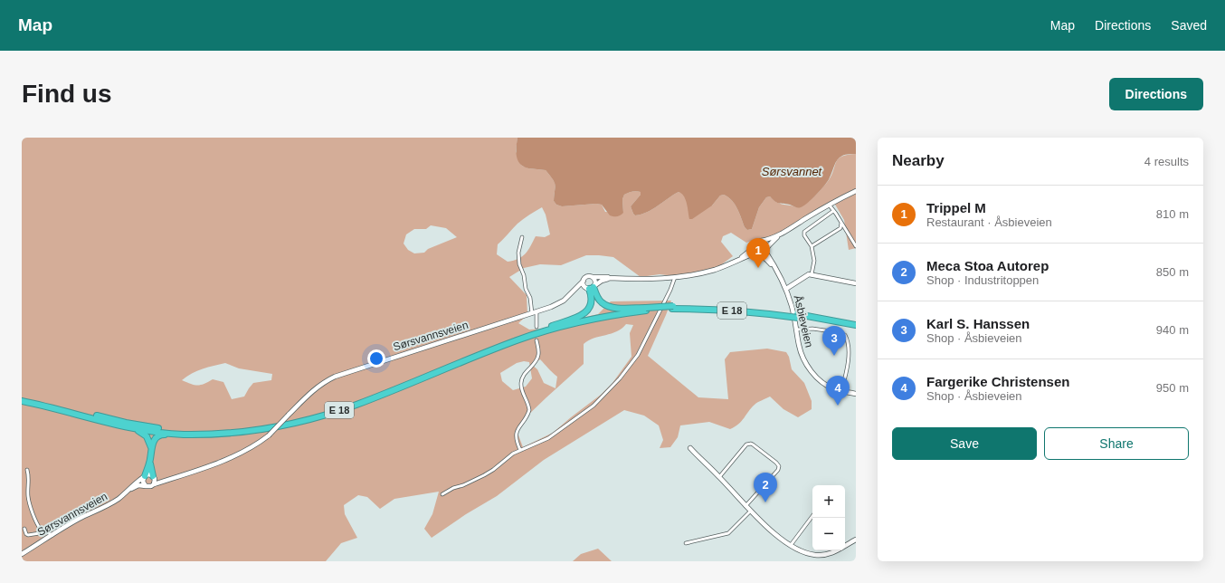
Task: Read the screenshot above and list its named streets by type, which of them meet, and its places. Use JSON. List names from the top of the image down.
{
  "streets": {
    "highway": ["E 18"],
    "main road": ["Åsbieveien", "Sørsvannsveien"]
  },
  "crossings": [
    ["E 18", "Sørsvannsveien"]
  ],
  "water": ["Sørsvannet"],
  "page": {
    "header": "Map",
    "nav": ["Map", "Directions", "Saved"],
    "buttons": [
      "Directions",
      ["Save", "Share"]
    ],
    "title": "Find us",
    "heading": ["Nearby", "4 results"],
    "list": [
      {
        "mark": "1",
        "name": "Trippel M",
        "note": "Restaurant · Åsbieveien",
        "value": "810 m"
      },
      {
        "mark": "2",
        "name": "Meca Stoa Autorep",
        "note": "Shop · Industritoppen",
        "value": "850 m"
      },
      {
        "mark": "3",
        "name": "Karl S. Hanssen",
        "note": "Shop · Åsbieveien",
        "value": "940 m"
      },
      {
        "mark": "4",
        "name": "Fargerike Christensen",
        "note": "Shop · Åsbieveien",
        "value": "950 m"
      }
    ],
    "pins": [
      "1",
      "3",
      "4",
      "2"
    ],
    "map_buttons": ["+", "−"]
  }
}
